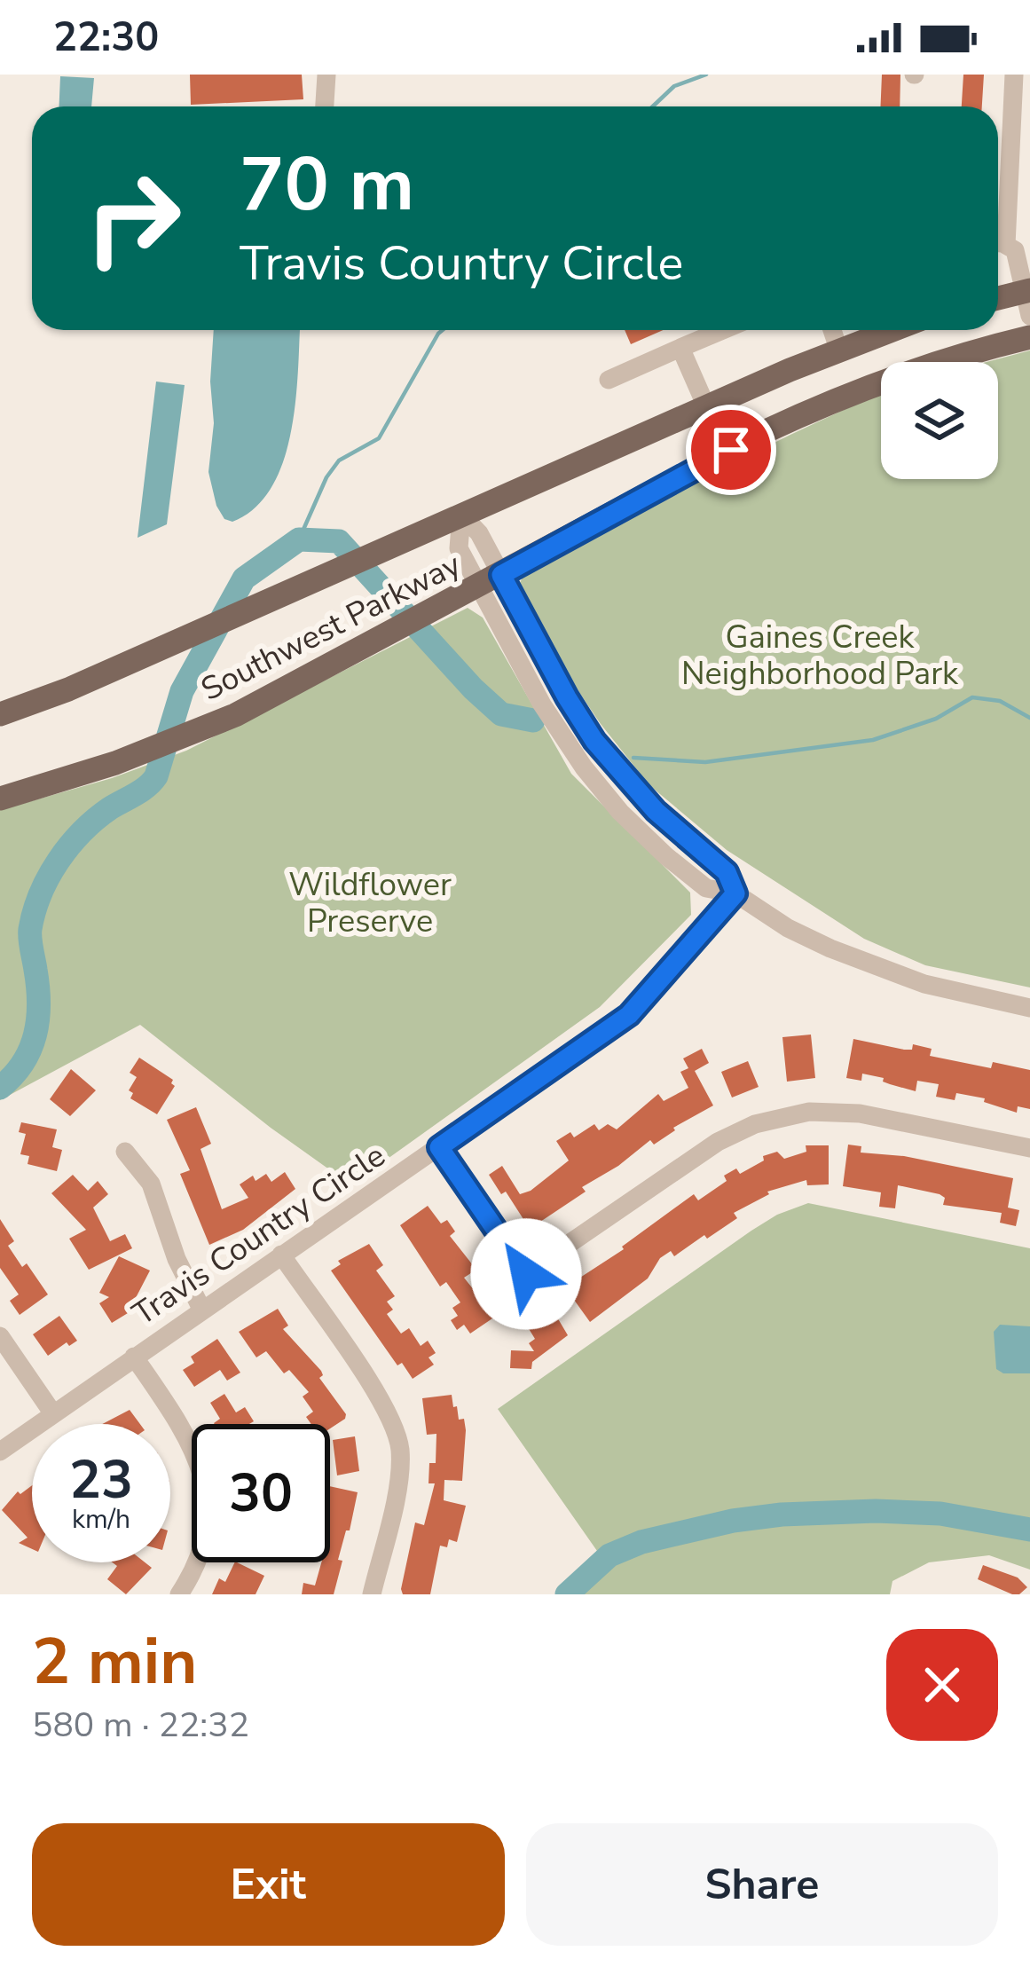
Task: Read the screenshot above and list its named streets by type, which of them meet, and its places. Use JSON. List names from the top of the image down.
{
  "streets": {
    "main road": ["Southwest Parkway"],
    "street": ["Travis Country Circle"]
  },
  "parks": ["Gaines Creek Neighborhood Park", "Wildflower Preserve"],
  "page": {
    "status": "22:30",
    "turn": ["70 m", "Travis Country Circle"],
    "speed": "23 km/h",
    "limit": "30",
    "heading": ["2 min", "580 m · 22:32"],
    "buttons": ["Exit", "Share"]
  }
}
